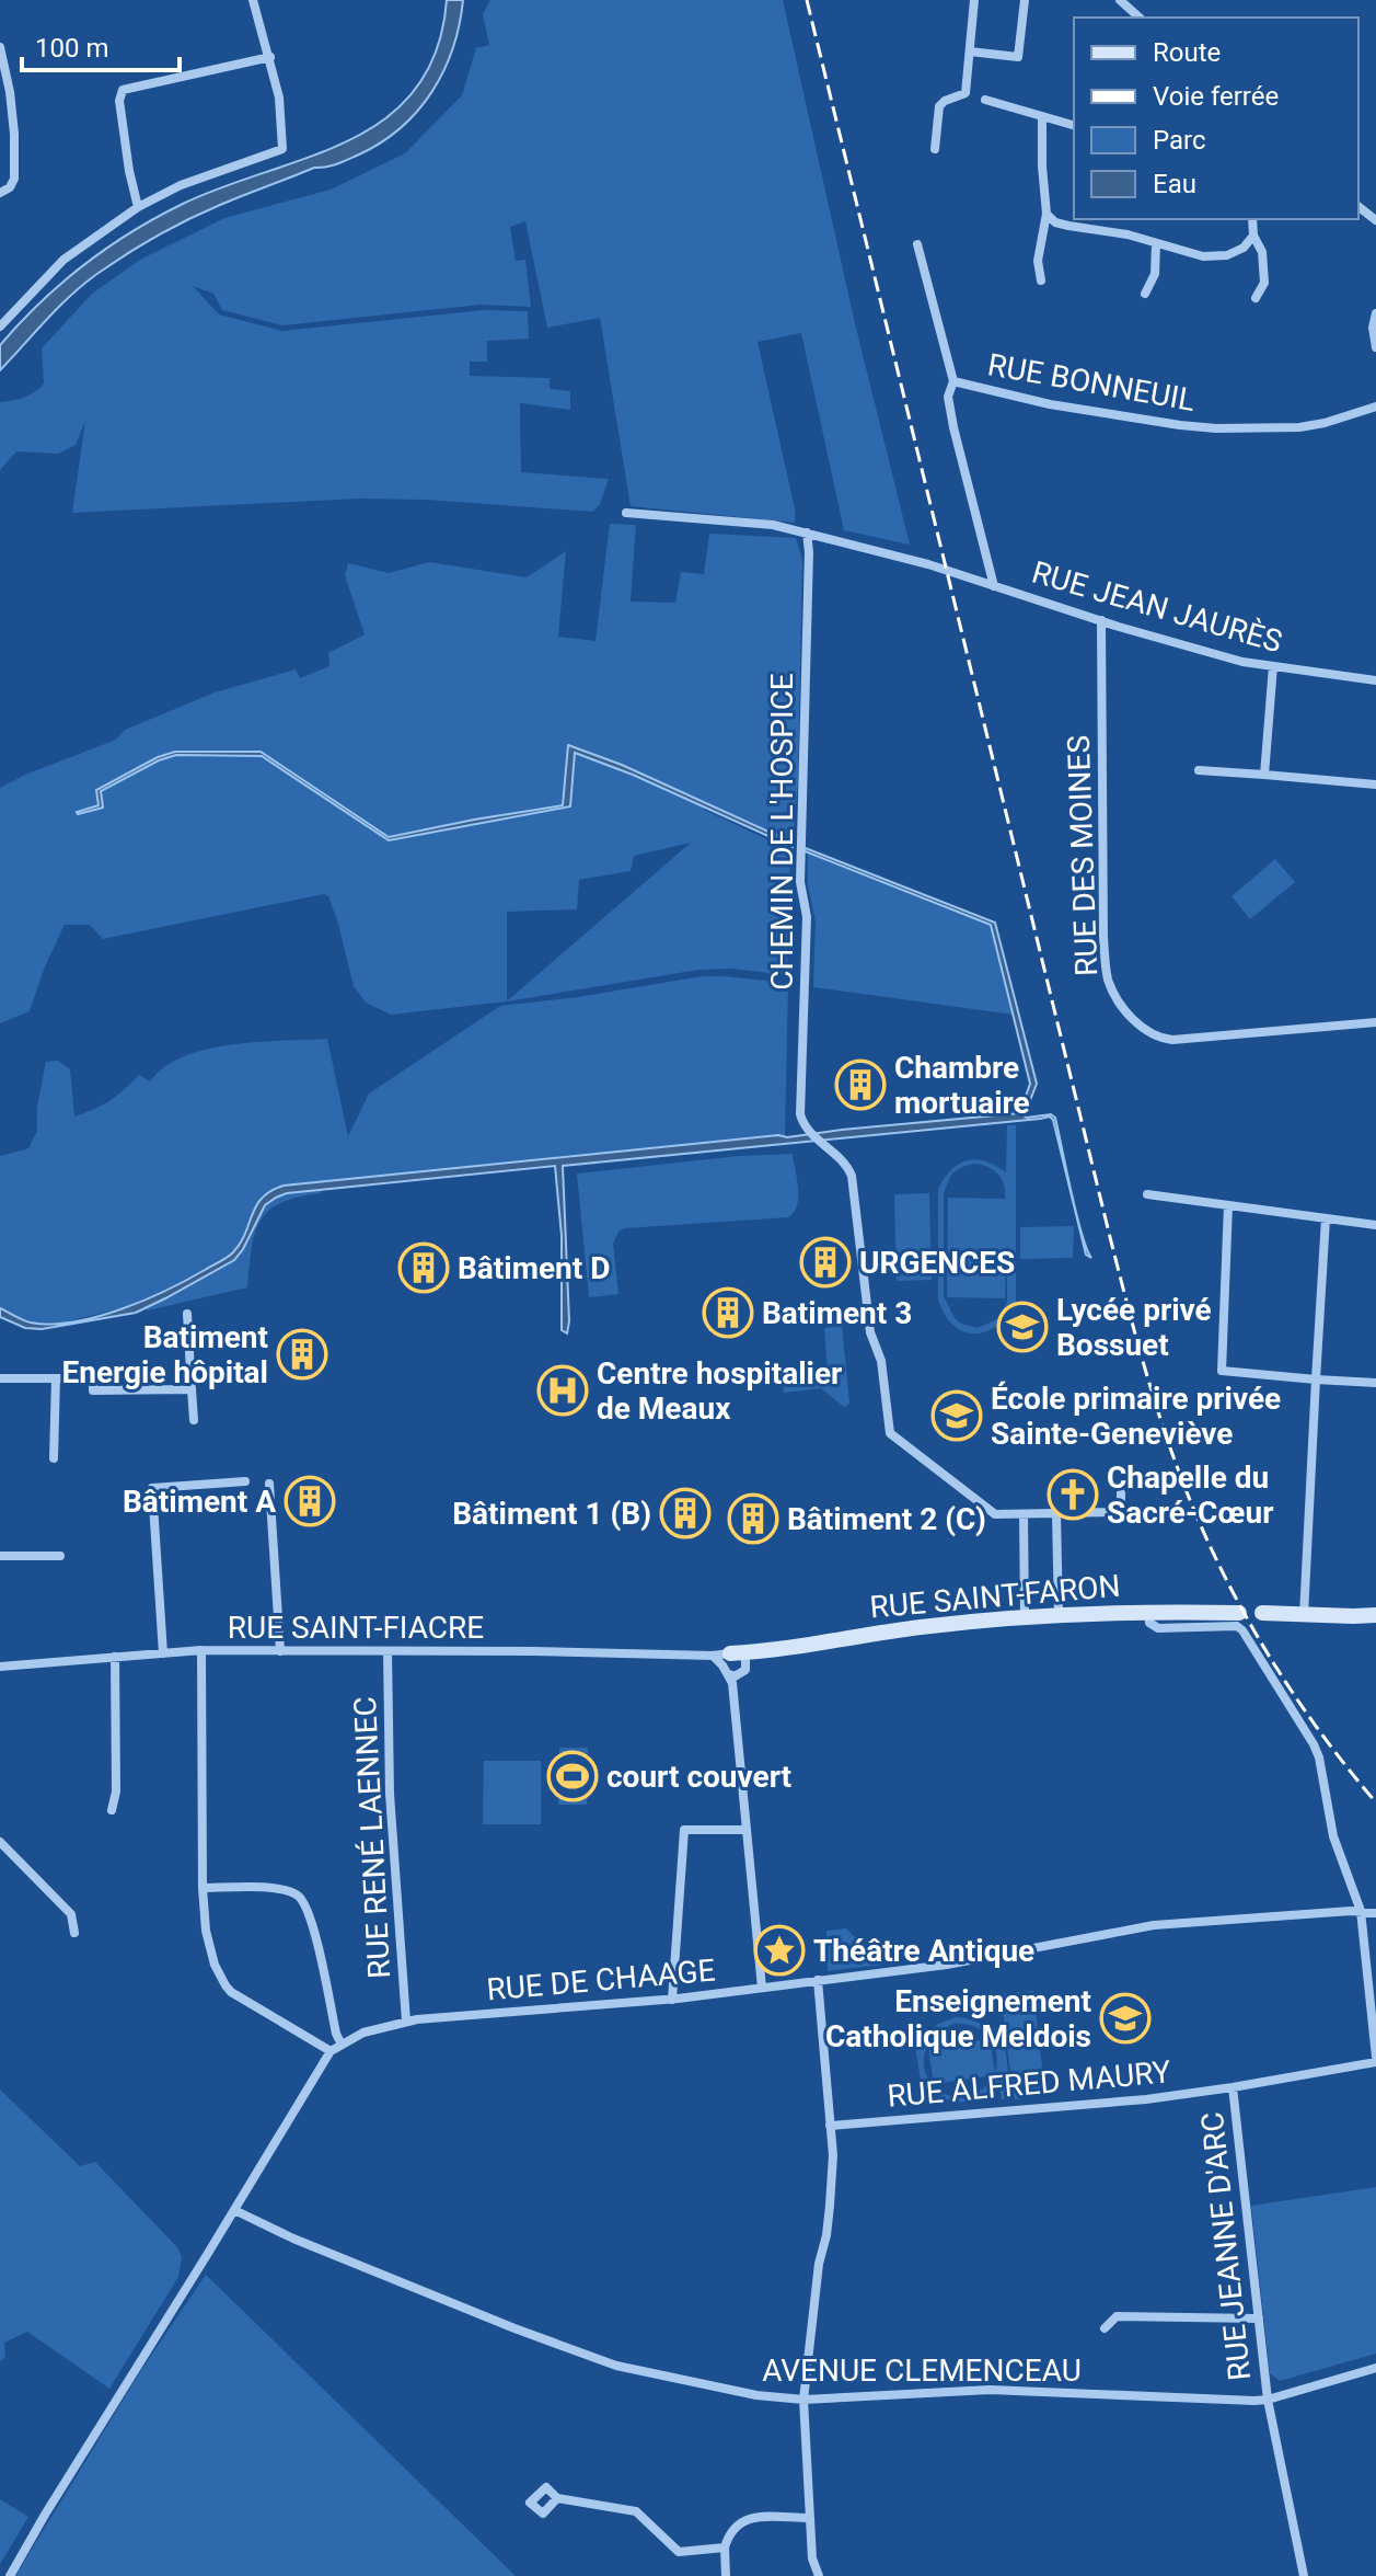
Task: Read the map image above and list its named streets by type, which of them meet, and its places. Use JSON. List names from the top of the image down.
{
  "streets": {
    "street": [
      "RUE BONNEUIL",
      "RUE JEAN JAURÈS",
      "CHEMIN DE L'HOSPICE",
      "RUE DES MOINES",
      "RUE SAINT-FARON",
      "RUE SAINT-FIACRE",
      "RUE RENÉ LAENNEC",
      "RUE DE CHAAGE",
      "RUE ALFRED MAURY",
      "RUE JEANNE D'ARC",
      "AVENUE CLEMENCEAU"
    ]
  },
  "crossings": [
    ["RUE BONNEUIL", "RUE JEAN JAURÈS"],
    ["RUE JEAN JAURÈS", "CHEMIN DE L'HOSPICE"],
    ["RUE JEAN JAURÈS", "RUE DES MOINES"],
    ["RUE SAINT-FARON", "RUE SAINT-FIACRE"],
    ["RUE SAINT-FIACRE", "RUE RENÉ LAENNEC"],
    ["RUE RENÉ LAENNEC", "RUE DE CHAAGE"],
    ["RUE DE CHAAGE", "AVENUE CLEMENCEAU"],
    ["RUE ALFRED MAURY", "RUE JEANNE D'ARC"],
    ["RUE JEANNE D'ARC", "AVENUE CLEMENCEAU"]
  ],
  "places": {
    "building": [
      "Chambre mortuaire",
      "URGENCES",
      "Bâtiment D",
      "Batiment 3",
      "Batiment Energie hôpital",
      "Bâtiment A",
      "Bâtiment 1 (B)",
      "Bâtiment 2 (C)"
    ],
    "school or university": ["Lycée privé Bossuet", "École primaire privée Sainte-Geneviève", "Enseignement Catholique Meldois"],
    "hospital": ["Centre hospitalier de Meaux"],
    "church": ["Chapelle du Sacré-Cœur"],
    "sports": ["court couvert"],
    "place": ["Théâtre Antique"]
  },
  "legend": [
    "Route",
    "Voie ferrée",
    "Parc",
    "Eau"
  ],
  "scale_bar": "100 m"
}
